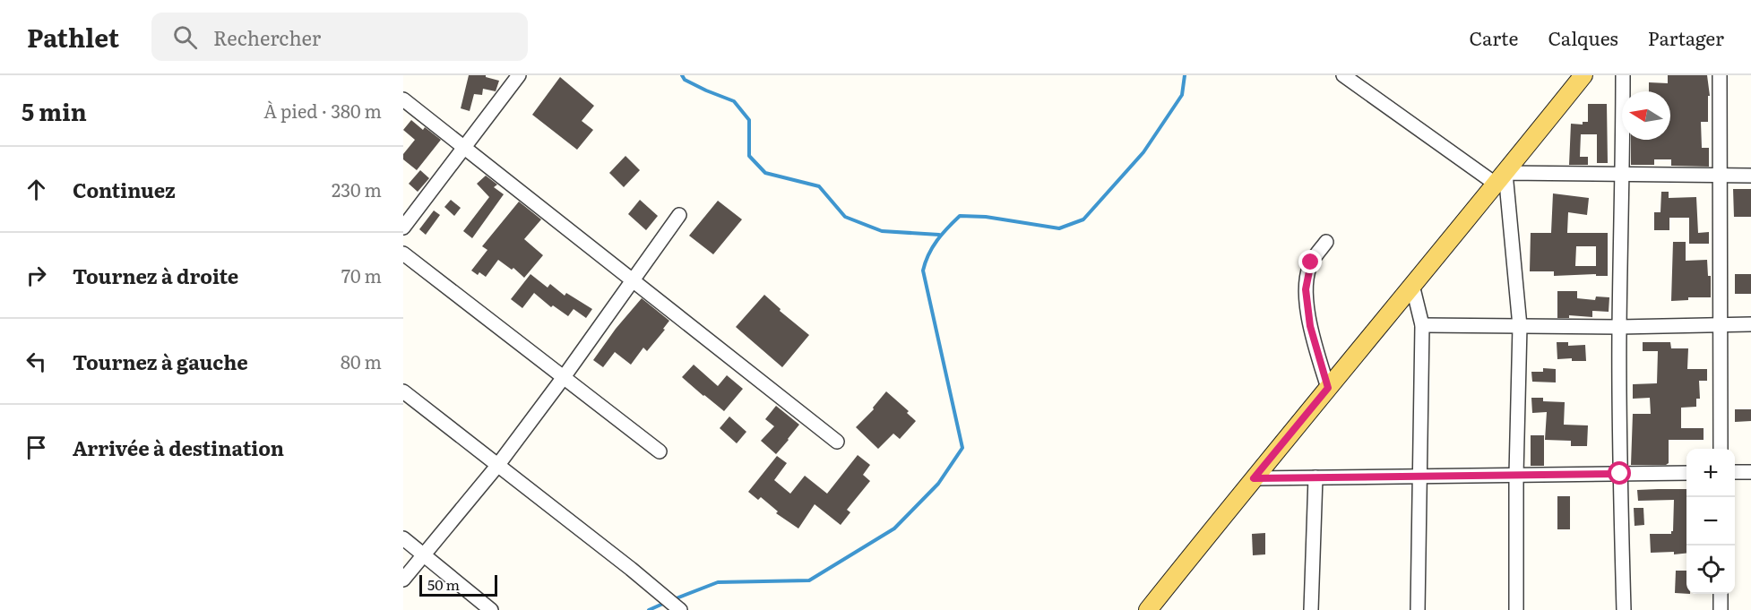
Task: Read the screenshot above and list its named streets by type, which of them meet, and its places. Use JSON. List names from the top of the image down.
{
  "scale_bar": "50 m",
  "north": "left",
  "page": {
    "header": "Pathlet",
    "search": "Rechercher",
    "nav": ["Carte", "Calques", "Partager"],
    "heading": ["5 min", "À pied · 380 m"],
    "list": [
      ["Continuez", "230 m"],
      ["Tournez à droite", "70 m"],
      ["Tournez à gauche", "80 m"],
      "Arrivée à destination"
    ],
    "map_buttons": ["+", "−"],
    "scale": "50 m"
  }
}
